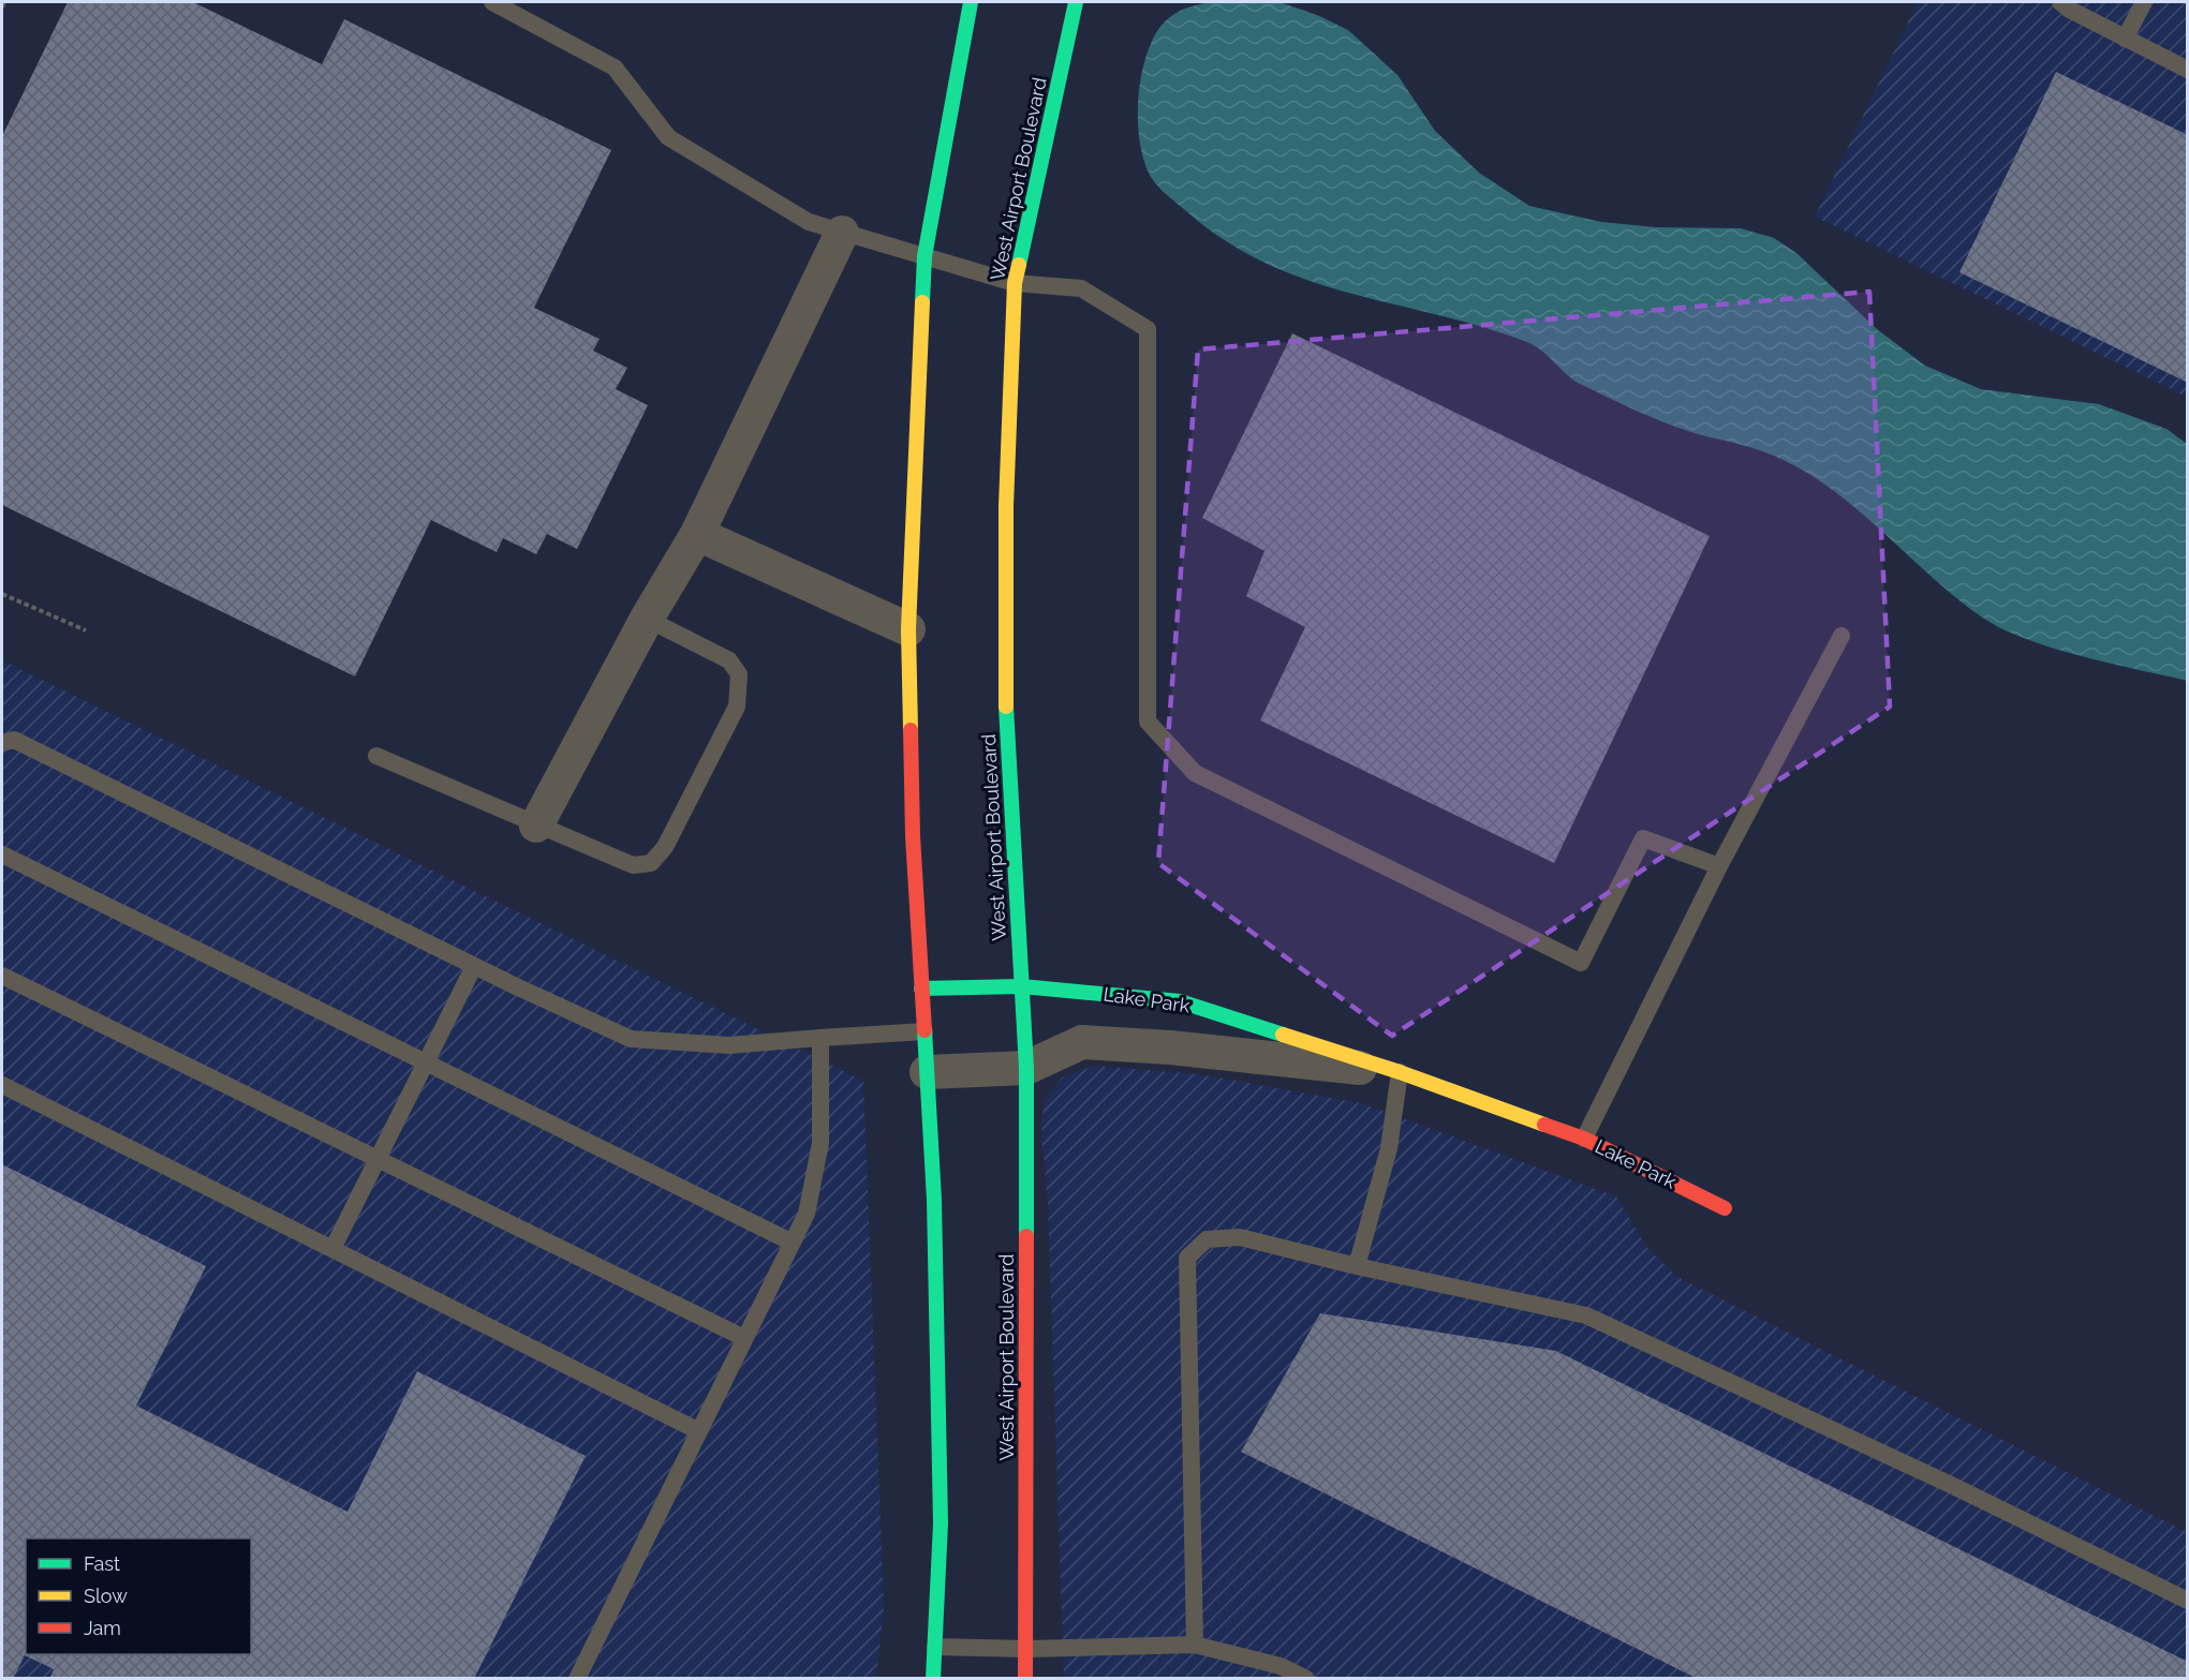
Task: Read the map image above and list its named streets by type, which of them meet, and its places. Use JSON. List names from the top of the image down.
{
  "streets": {
    "main road": ["West Airport Boulevard", "Lake Park"]
  },
  "crossings": [
    ["West Airport Boulevard", "Lake Park"]
  ],
  "legend": ["Fast", "Slow", "Jam"]
}
